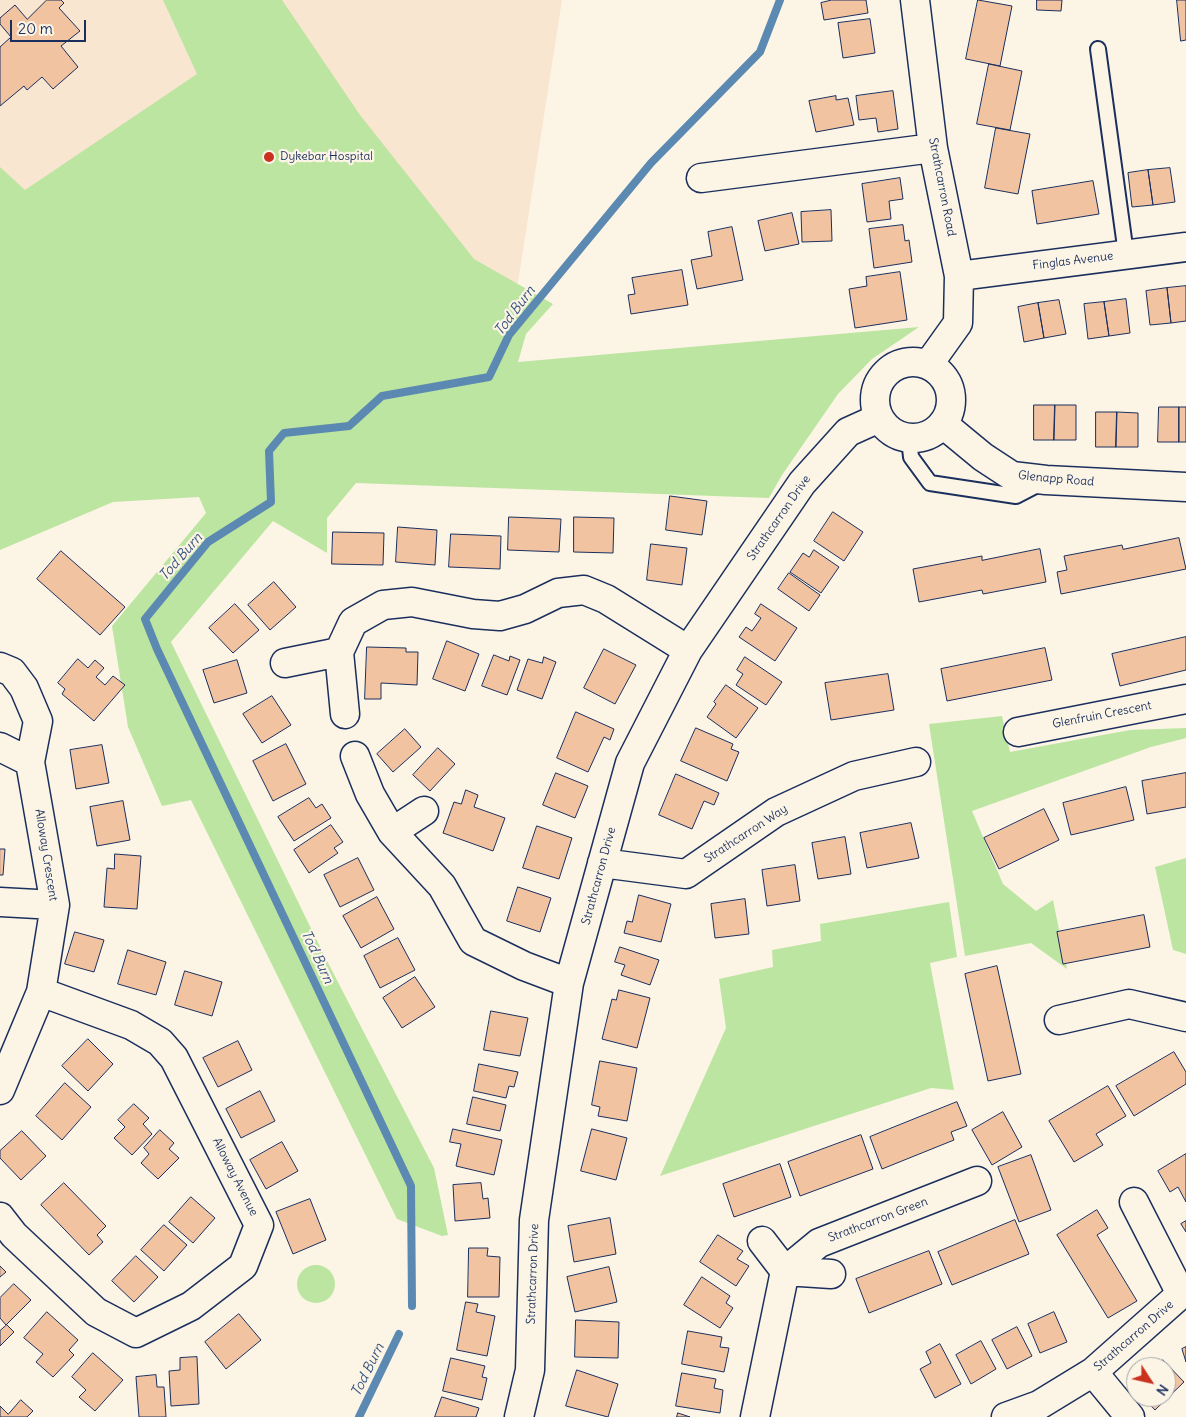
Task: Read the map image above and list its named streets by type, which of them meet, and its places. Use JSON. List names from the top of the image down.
{
  "streets": {
    "street": [
      "Strathcarron Road",
      "Finglas Avenue",
      "Glenapp Road",
      "Strathcarron Drive",
      "Glenfruin Crescent",
      "Strathcarron Way",
      "Alloway Crescent",
      "Alloway Avenue",
      "Strathcarron Green"
    ]
  },
  "crossings": [
    ["Strathcarron Road", "Finglas Avenue"],
    ["Strathcarron Road", "Glenapp Road"],
    ["Strathcarron Road", "Strathcarron Drive"],
    ["Glenapp Road", "Strathcarron Drive"],
    ["Strathcarron Drive", "Strathcarron Way"],
    ["Alloway Crescent", "Alloway Avenue"]
  ],
  "water": ["Tod Burn"],
  "places": ["Dykebar Hospital"],
  "scale_bar": "20 m",
  "north": "bottom right"
}
